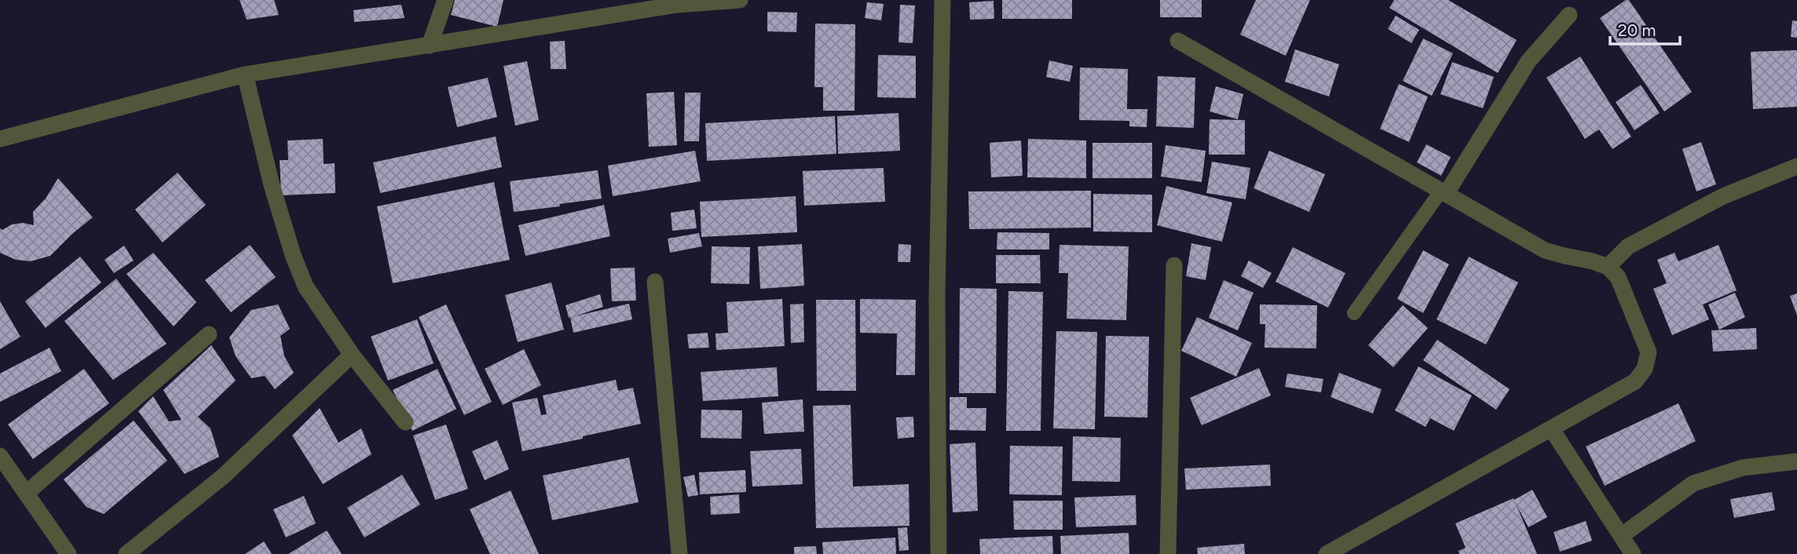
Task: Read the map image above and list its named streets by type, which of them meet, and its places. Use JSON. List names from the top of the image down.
{
  "scale_bar": "20 m"
}
